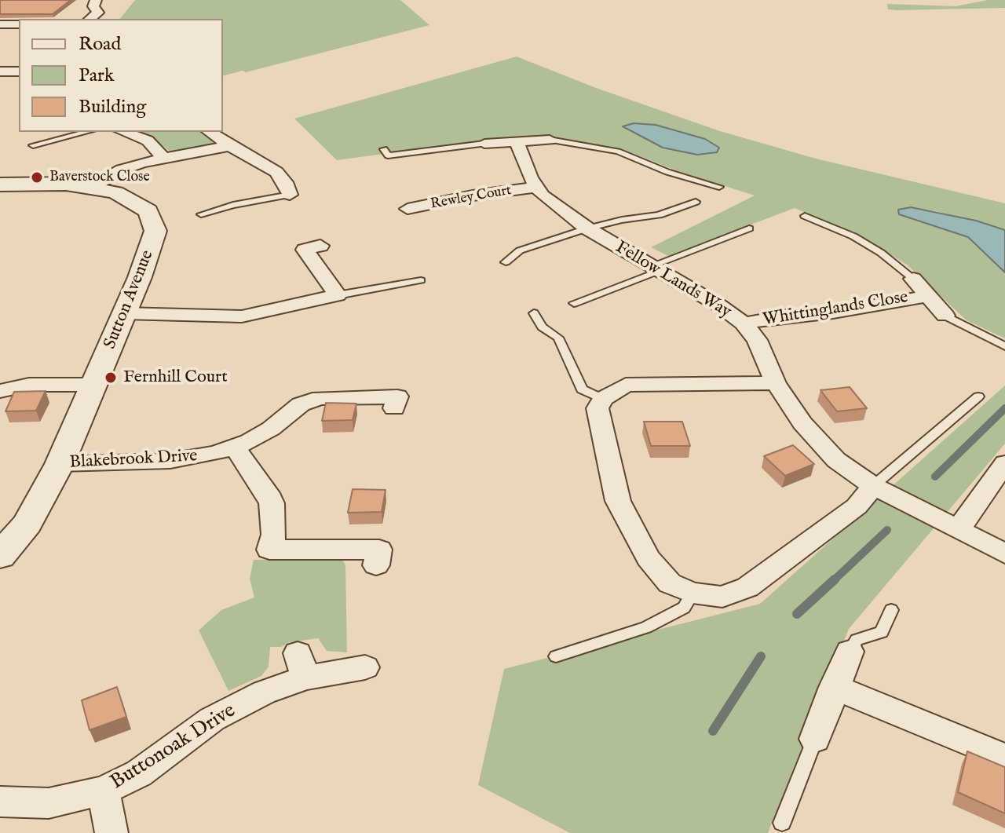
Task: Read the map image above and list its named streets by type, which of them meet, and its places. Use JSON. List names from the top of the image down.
{
  "streets": {
    "street": [
      "Rewley Court",
      "Fellow Lands Way",
      "Sutton Avenue",
      "Whittinglands Close",
      "Blakebrook Drive",
      "Buttonoak Drive"
    ]
  },
  "crossings": [
    ["Rewley Court", "Fellow Lands Way"],
    ["Fellow Lands Way", "Whittinglands Close"],
    ["Sutton Avenue", "Blakebrook Drive"]
  ],
  "places": ["Baverstock Close", "Fernhill Court"],
  "legend": ["Road", "Park", "Building"]
}
